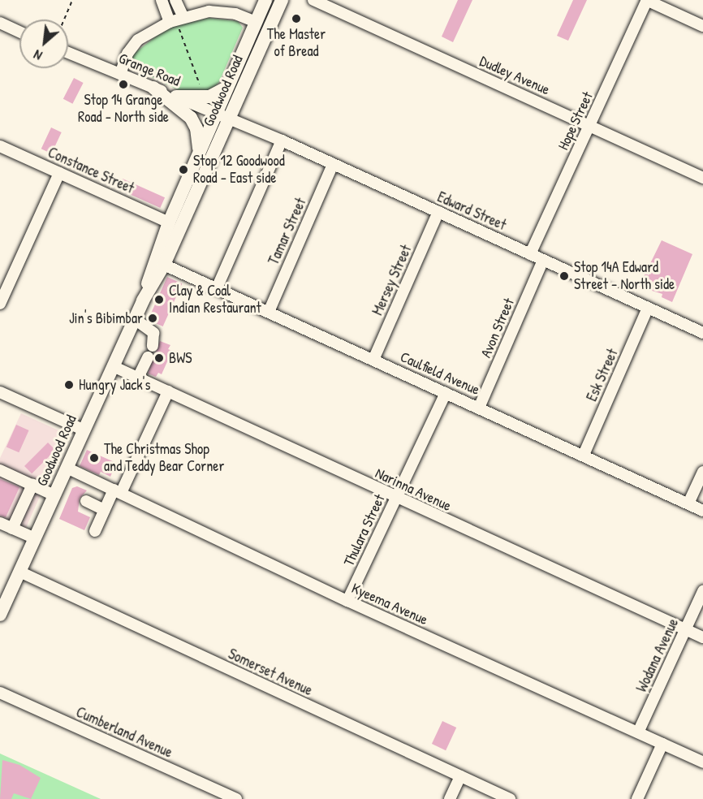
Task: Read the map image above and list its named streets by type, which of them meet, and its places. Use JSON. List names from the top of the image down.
{
  "streets": {
    "main road": ["Goodwood Road"],
    "street": [
      "Grange Road",
      "Dudley Avenue",
      "Hope Street",
      "Constance Street",
      "Edward Street",
      "Tamar Street",
      "Mersey Street",
      "Avon Street",
      "Caulfield Avenue",
      "Esk Street",
      "Narinna Avenue",
      "Thulara Street",
      "Kyeema Avenue",
      "Wodana Avenue",
      "Somerset Avenue",
      "Cumberland Avenue"
    ]
  },
  "crossings": [
    ["Grange Road", "Goodwood Road"],
    ["Grange Road", "Edward Street"],
    ["Dudley Avenue", "Hope Street"],
    ["Goodwood Road", "Constance Street"],
    ["Goodwood Road", "Edward Street"],
    ["Goodwood Road", "Caulfield Avenue"],
    ["Goodwood Road", "Narinna Avenue"],
    ["Goodwood Road", "Kyeema Avenue"],
    ["Goodwood Road", "Somerset Avenue"],
    ["Hope Street", "Edward Street"],
    ["Edward Street", "Tamar Street"],
    ["Edward Street", "Mersey Street"],
    ["Edward Street", "Avon Street"],
    ["Edward Street", "Esk Street"],
    ["Tamar Street", "Caulfield Avenue"],
    ["Mersey Street", "Caulfield Avenue"],
    ["Avon Street", "Caulfield Avenue"],
    ["Caulfield Avenue", "Esk Street"],
    ["Caulfield Avenue", "Thulara Street"],
    ["Narinna Avenue", "Thulara Street"],
    ["Narinna Avenue", "Wodana Avenue"],
    ["Thulara Street", "Kyeema Avenue"],
    ["Kyeema Avenue", "Wodana Avenue"]
  ],
  "places": [
    "The Master of Bread",
    "Stop 14 Grange Road - North side",
    "Stop 12 Goodwood Road - East side",
    "Stop 14A Edward Street - North side",
    "Clay & Coal Indian Restaurant",
    "Jin's Bibimbar",
    "BWS",
    "Hungry Jack's",
    "The Christmas Shop and Teddy Bear Corner"
  ],
  "north": "bottom left"
}
